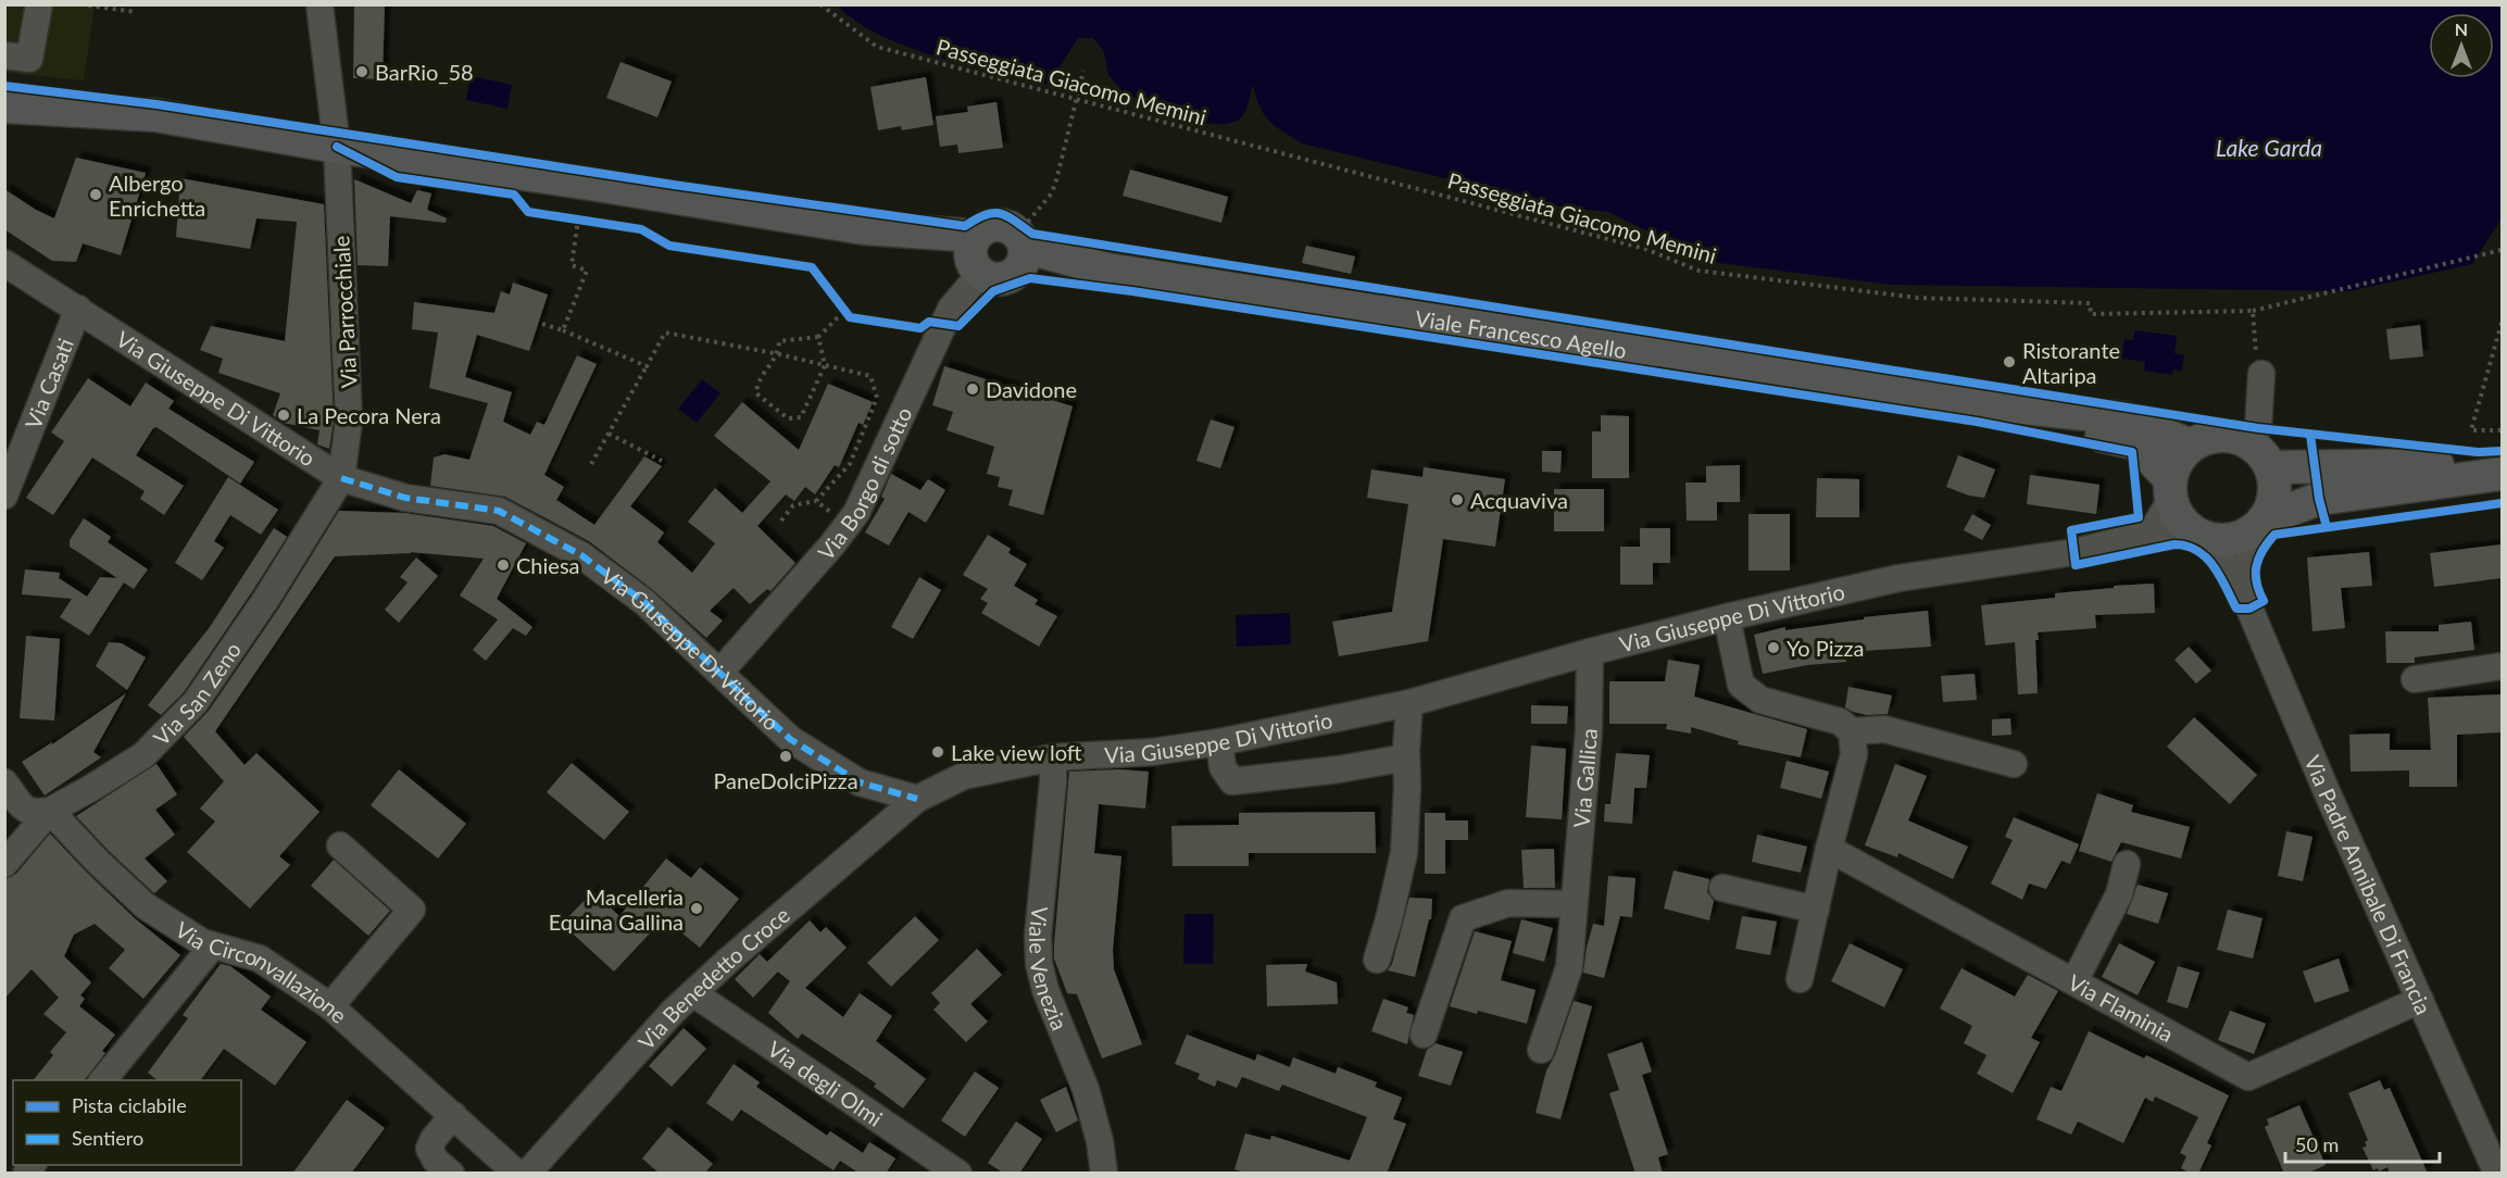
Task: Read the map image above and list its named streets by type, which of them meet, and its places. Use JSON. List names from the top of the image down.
{
  "streets": {
    "main road": ["Viale Francesco Agello"],
    "street": [
      "Via Parrocchiale",
      "Via Casati",
      "Via Giuseppe Di Vittorio",
      "Via Borgo di sotto",
      "Via San Zeno",
      "Via Gallica",
      "Via Padre Annibale Di Francia",
      "Viale Venezia",
      "Via Circonvallazione",
      "Via Benedetto Croce",
      "Via Flaminia",
      "Via degli Olmi"
    ],
    "path": ["Passeggiata Giacomo Memini"]
  },
  "crossings": [
    ["Via Parrocchiale", "Viale Francesco Agello"],
    ["Via Parrocchiale", "Via Giuseppe Di Vittorio"],
    ["Via Parrocchiale", "Via San Zeno"],
    ["Viale Francesco Agello", "Via Giuseppe Di Vittorio"],
    ["Viale Francesco Agello", "Via Borgo di sotto"],
    ["Viale Francesco Agello", "Via Padre Annibale Di Francia"],
    ["Via Casati", "Via Giuseppe Di Vittorio"],
    ["Via Giuseppe Di Vittorio", "Via Borgo di sotto"],
    ["Via Giuseppe Di Vittorio", "Via San Zeno"],
    ["Via Giuseppe Di Vittorio", "Via Gallica"],
    ["Via Giuseppe Di Vittorio", "Via Padre Annibale Di Francia"],
    ["Via Giuseppe Di Vittorio", "Viale Venezia"],
    ["Via Giuseppe Di Vittorio", "Via Benedetto Croce"],
    ["Via San Zeno", "Via Circonvallazione"],
    ["Via Padre Annibale Di Francia", "Via Flaminia"],
    ["Via Benedetto Croce", "Via degli Olmi"]
  ],
  "water": ["Lake Garda"],
  "places": [
    "BarRio_58",
    "Albergo Enrichetta",
    "Ristorante Altaripa",
    "Davidone",
    "La Pecora Nera",
    "Acquaviva",
    "Chiesa",
    "Yo Pizza",
    "Lake view loft",
    "PaneDolciPizza",
    "Macelleria Equina Gallina"
  ],
  "legend": ["Pista ciclabile", "Sentiero"],
  "scale_bar": "50 m",
  "north": "top"
}
